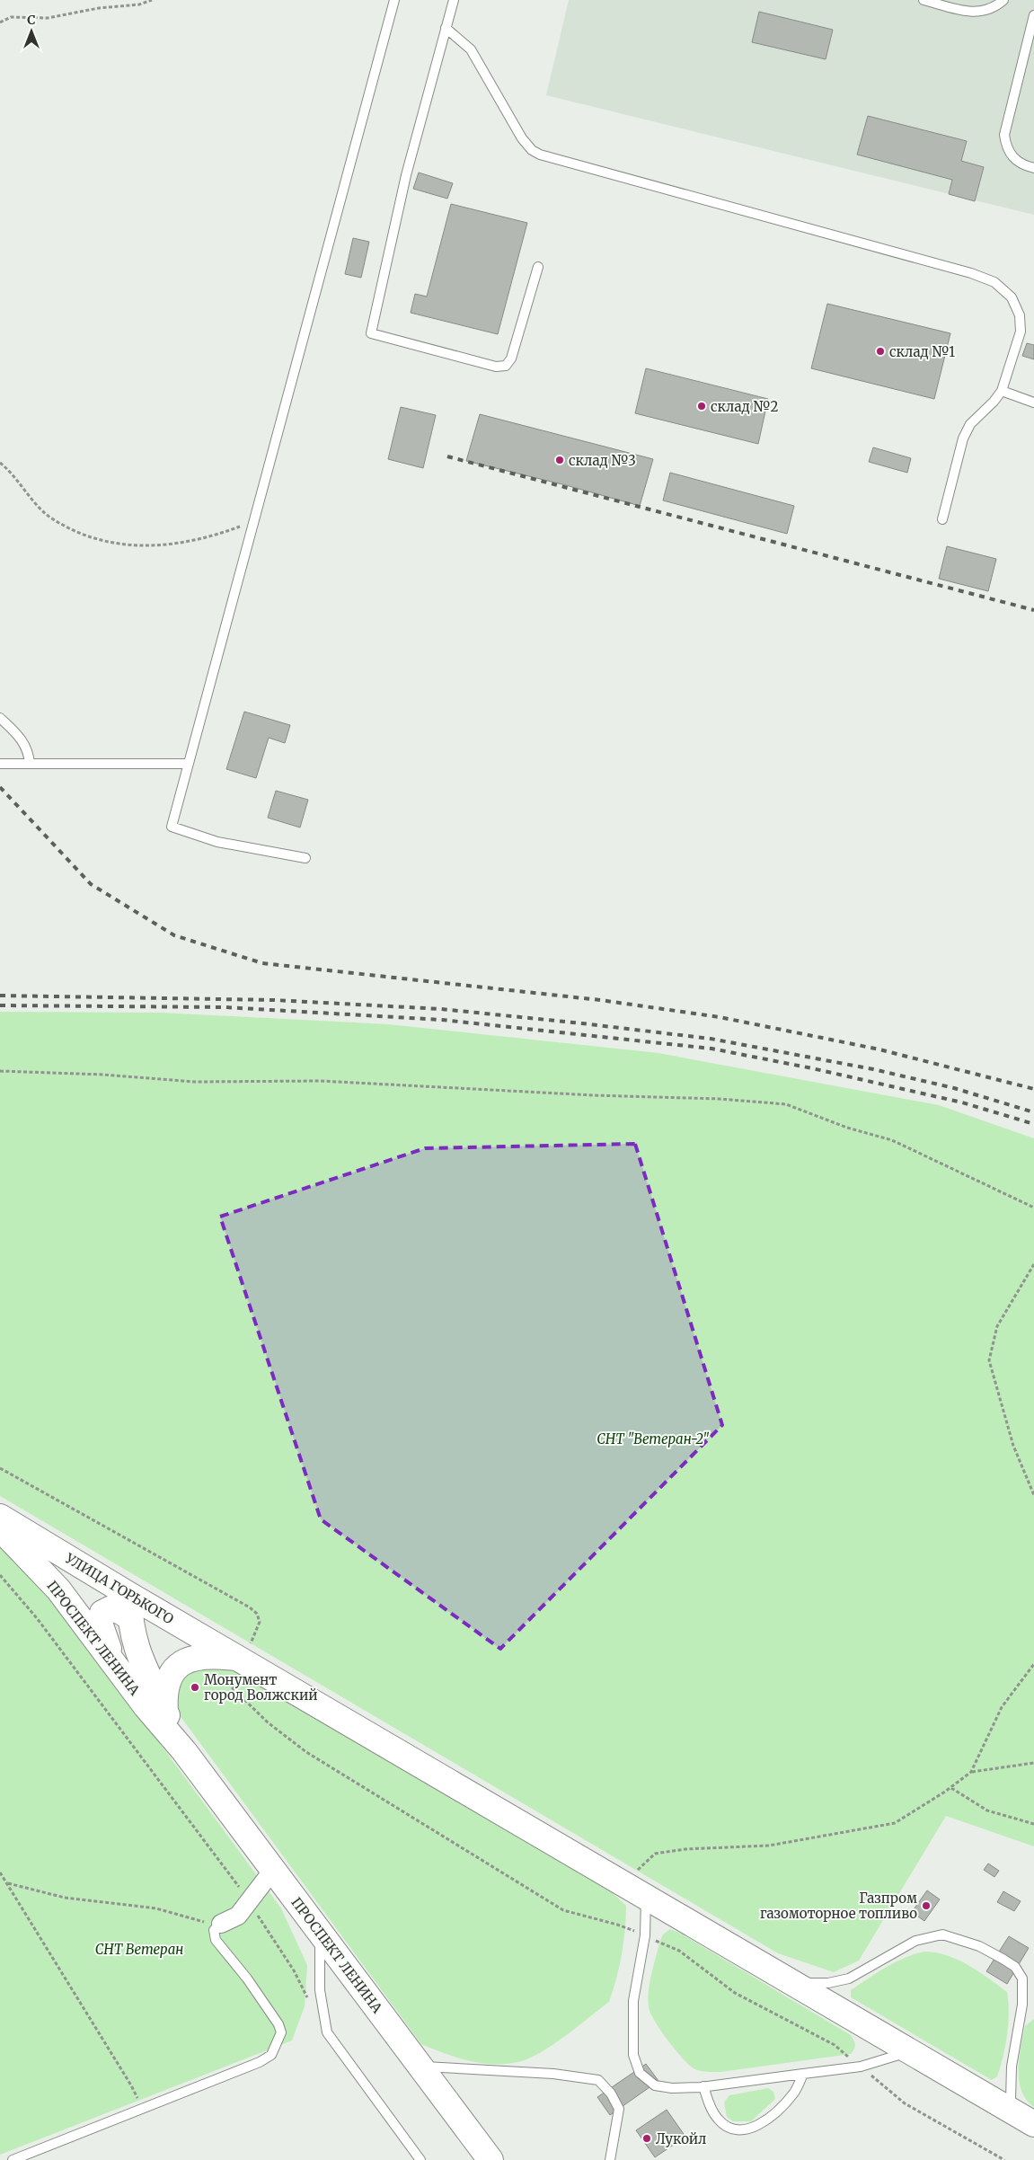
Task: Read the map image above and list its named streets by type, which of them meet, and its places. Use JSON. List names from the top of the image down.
{
  "streets": {
    "main road": ["УЛИЦА ГОРЬКОГО", "ПРОСПЕКТ ЛЕНИНА"]
  },
  "crossings": [
    ["УЛИЦА ГОРЬКОГО", "ПРОСПЕКТ ЛЕНИНА"]
  ],
  "parks": ["СНТ \"Ветеран-2\"", "СНТ Ветеран"],
  "places": [
    "склад №1",
    "склад №2",
    "склад №3",
    "Монумент город Волжский",
    "Газпром газомоторное топливо",
    "Лукойл"
  ],
  "north": "top"
}
